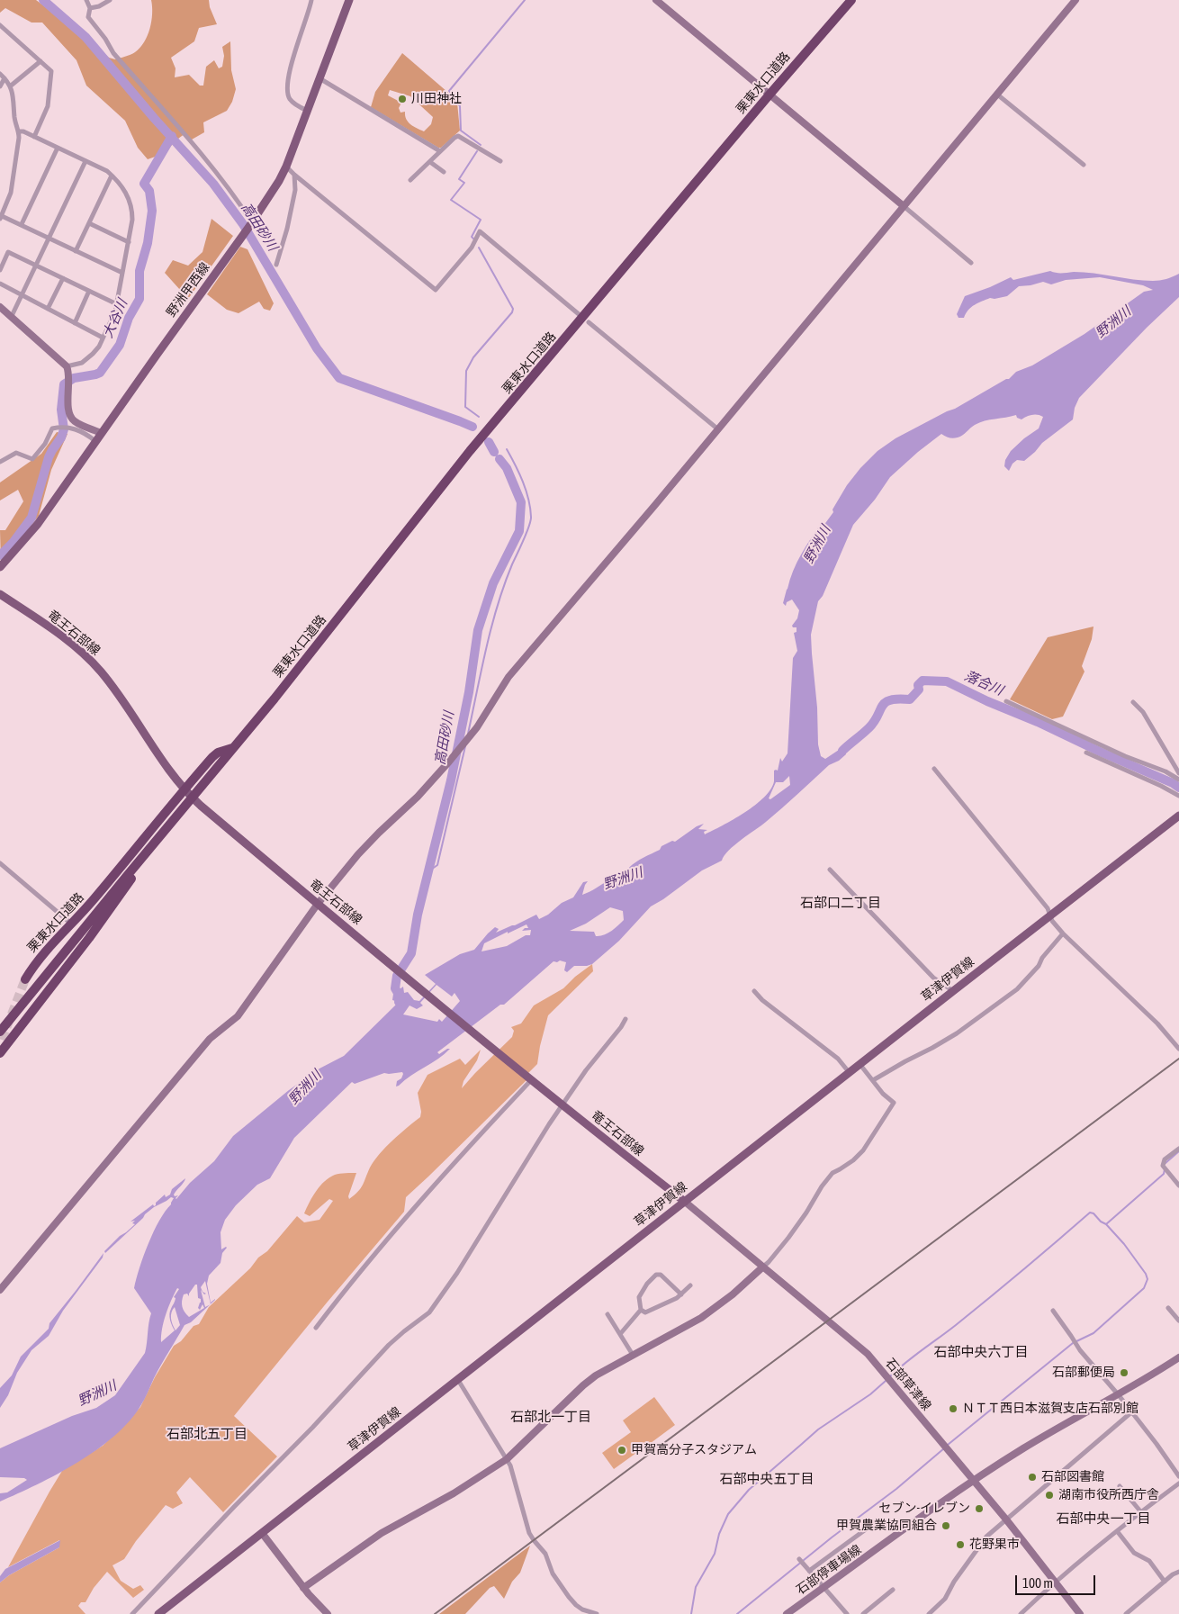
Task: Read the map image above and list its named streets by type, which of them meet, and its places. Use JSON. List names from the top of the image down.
{
  "streets": {
    "highway": ["栗東水口道路"],
    "main road": ["野洲甲西線", "竜王石部線", "草津伊賀線"],
    "street": ["石部草津線", "石部停車場線"]
  },
  "crossings": [
    ["栗東水口道路", "竜王石部線"],
    ["竜王石部線", "草津伊賀線"],
    ["竜王石部線", "石部草津線"],
    ["草津伊賀線", "石部草津線"],
    ["石部草津線", "石部停車場線"]
  ],
  "districts": [
    "石部口二丁目",
    "石部中央六丁目",
    "石部北一丁目",
    "石部北五丁目",
    "石部中央五丁目",
    "石部中央一丁目"
  ],
  "water": [
    "高田砂川",
    "大谷川",
    "野洲川",
    "落合川"
  ],
  "places": [
    "川田神社",
    "石部郵便局",
    "ＮＴＴ西日本滋賀支店石部別館",
    "甲賀高分子スタジアム",
    "石部図書館",
    "湖南市役所西庁舎",
    "セブン-イレブン",
    "甲賀農業協同組合",
    "花野果市"
  ],
  "scale_bar": "100 m"
}
